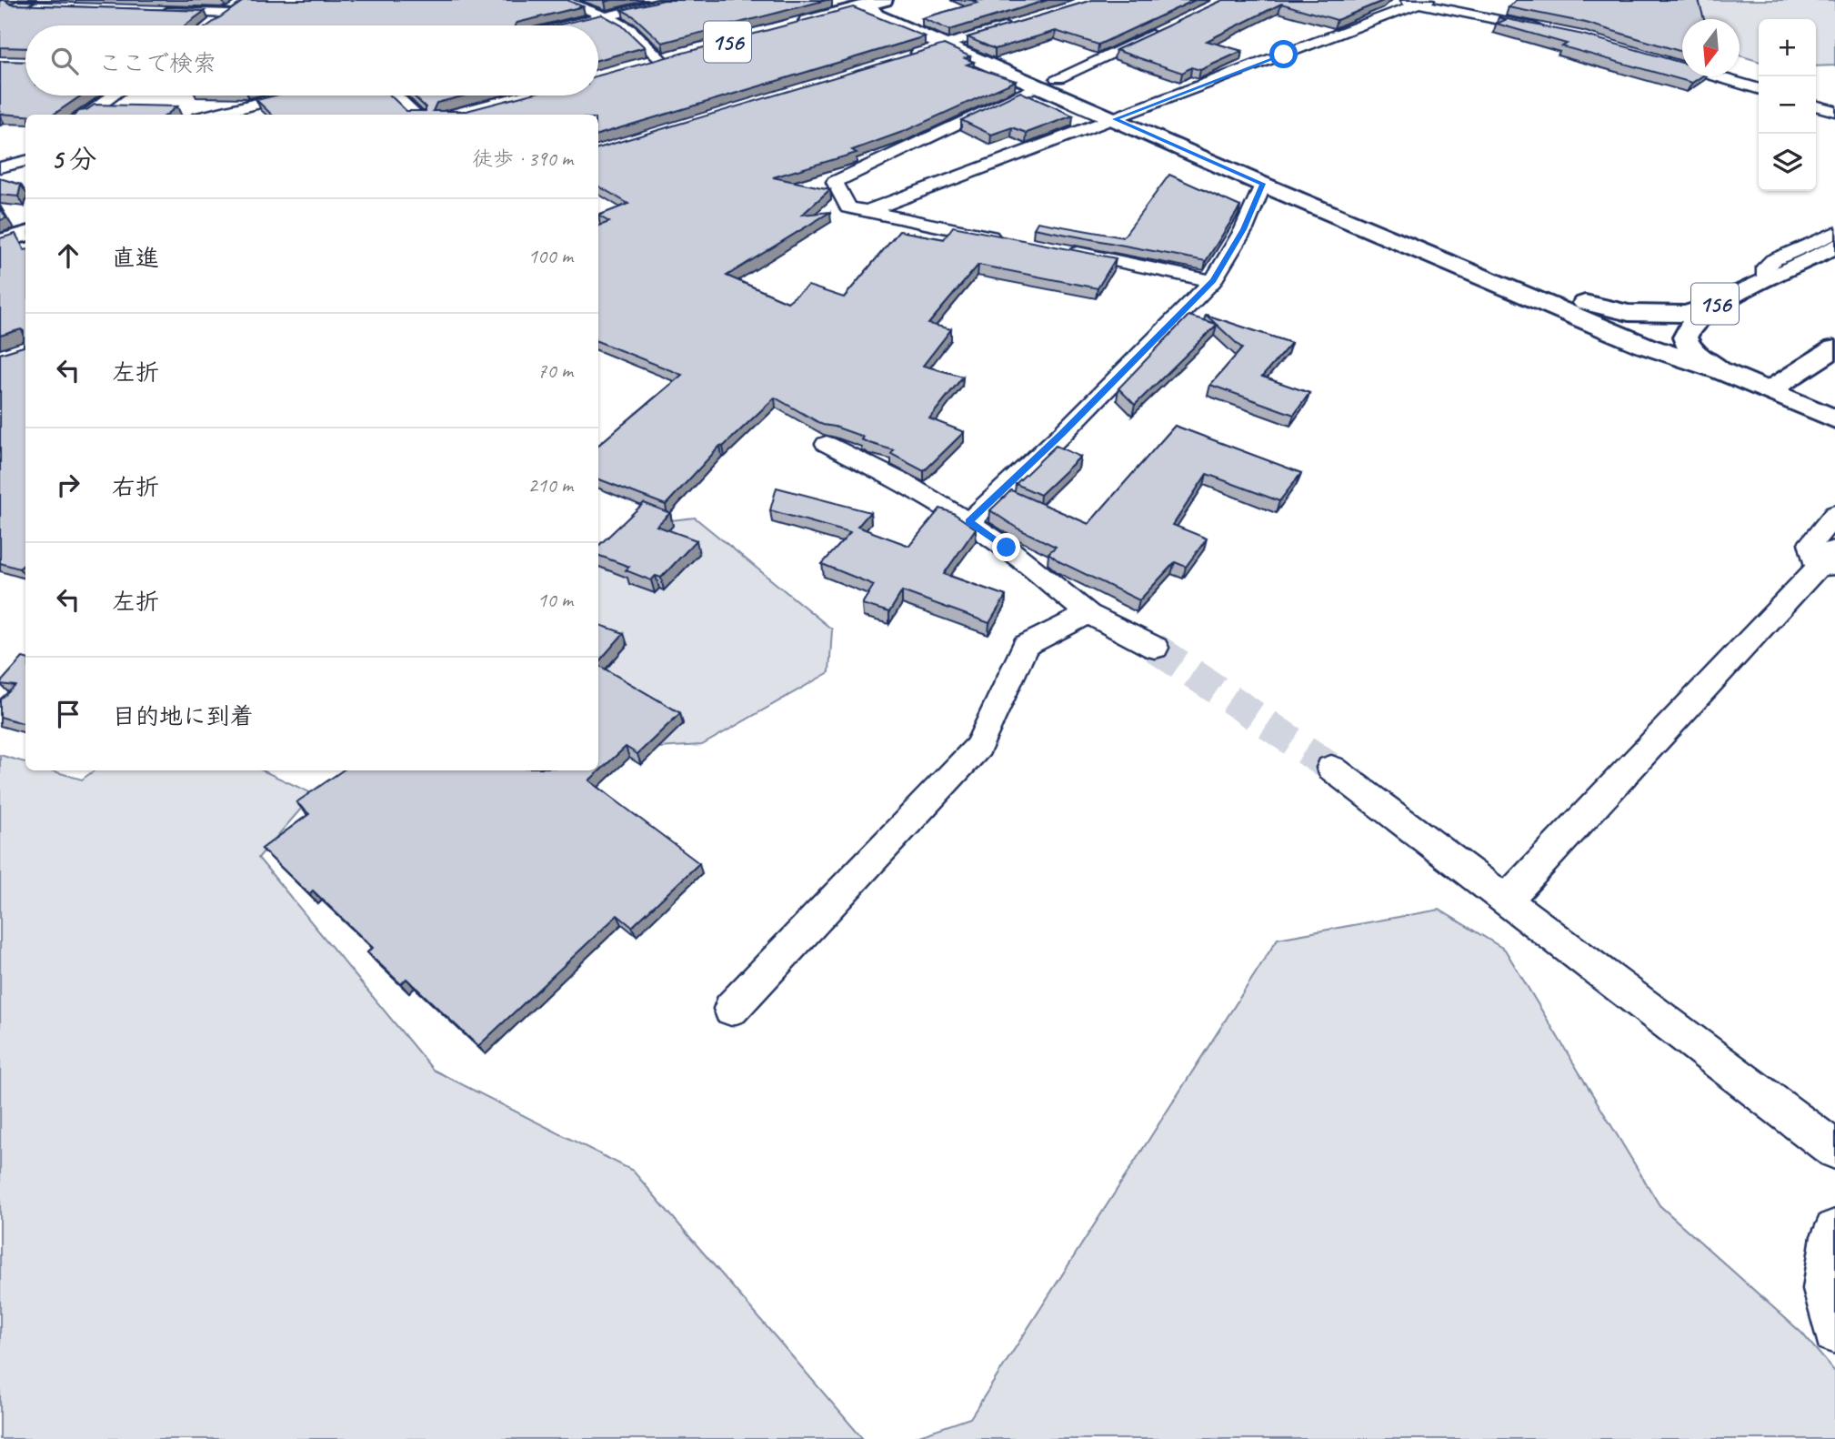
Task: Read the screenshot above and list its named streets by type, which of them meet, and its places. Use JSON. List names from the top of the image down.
{
  "streets": {
    "main road": ["156"]
  },
  "north": "bottom",
  "page": {
    "map_buttons": ["+", "−"],
    "search": "ここで検索",
    "heading": ["5 分", "徒歩 · 390 m"],
    "list": [
      ["直進", "100 m"],
      ["左折", "70 m"],
      ["右折", "210 m"],
      ["左折", "10 m"],
      "目的地に到着"
    ]
  }
}
